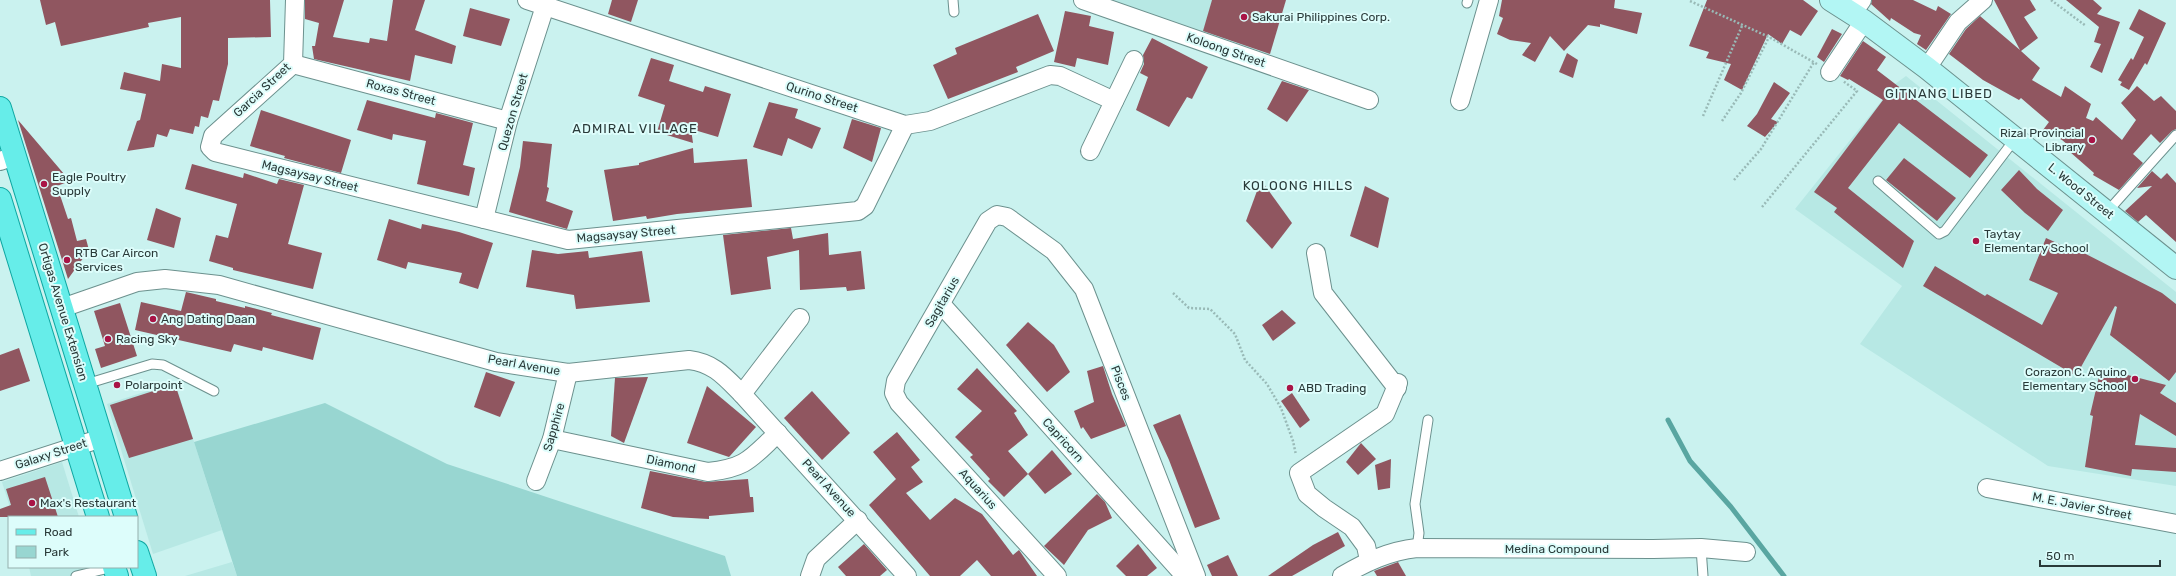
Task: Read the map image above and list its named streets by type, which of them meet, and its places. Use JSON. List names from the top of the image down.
{
  "streets": {
    "main road": ["L. Wood Street", "Ortigas Avenue Extension"],
    "street": [
      "Koloong Street",
      "Garcia Street",
      "Roxas Street",
      "Qurino Street",
      "Quezon Street",
      "Magsaysay Street",
      "Sagitarius",
      "Pearl Avenue",
      "Pisces",
      "Sapphire",
      "Capricorn",
      "Galaxy Street",
      "Diamond",
      "Aquarius",
      "M. E. Javier Street",
      "Medina Compound"
    ]
  },
  "crossings": [
    ["Garcia Street", "Roxas Street"],
    ["Garcia Street", "Magsaysay Street"],
    ["Roxas Street", "Quezon Street"],
    ["Qurino Street", "Quezon Street"],
    ["Qurino Street", "Magsaysay Street"],
    ["Quezon Street", "Magsaysay Street"],
    ["Sagitarius", "Pisces"],
    ["Sagitarius", "Capricorn"],
    ["Sagitarius", "Aquarius"],
    ["Ortigas Avenue Extension", "Pearl Avenue"],
    ["Ortigas Avenue Extension", "Galaxy Street"],
    ["Pearl Avenue", "Sapphire"],
    ["Pearl Avenue", "Diamond"],
    ["Sapphire", "Diamond"]
  ],
  "districts": ["GITNANG LIBED", "ADMIRAL VILLAGE", "KOLOONG HILLS"],
  "places": [
    "Sakurai Philippines Corp.",
    "Rizal Provincial Library",
    "Eagle Poultry Supply",
    "Taytay Elementary School",
    "RTB Car Aircon Services",
    "Ang Dating Daan",
    "Racing Sky",
    "Corazon C. Aquino Elementary School",
    "Polarpoint",
    "ABD Trading",
    "Max's Restaurant"
  ],
  "legend": ["Road", "Park"],
  "scale_bar": "50 m"
}
